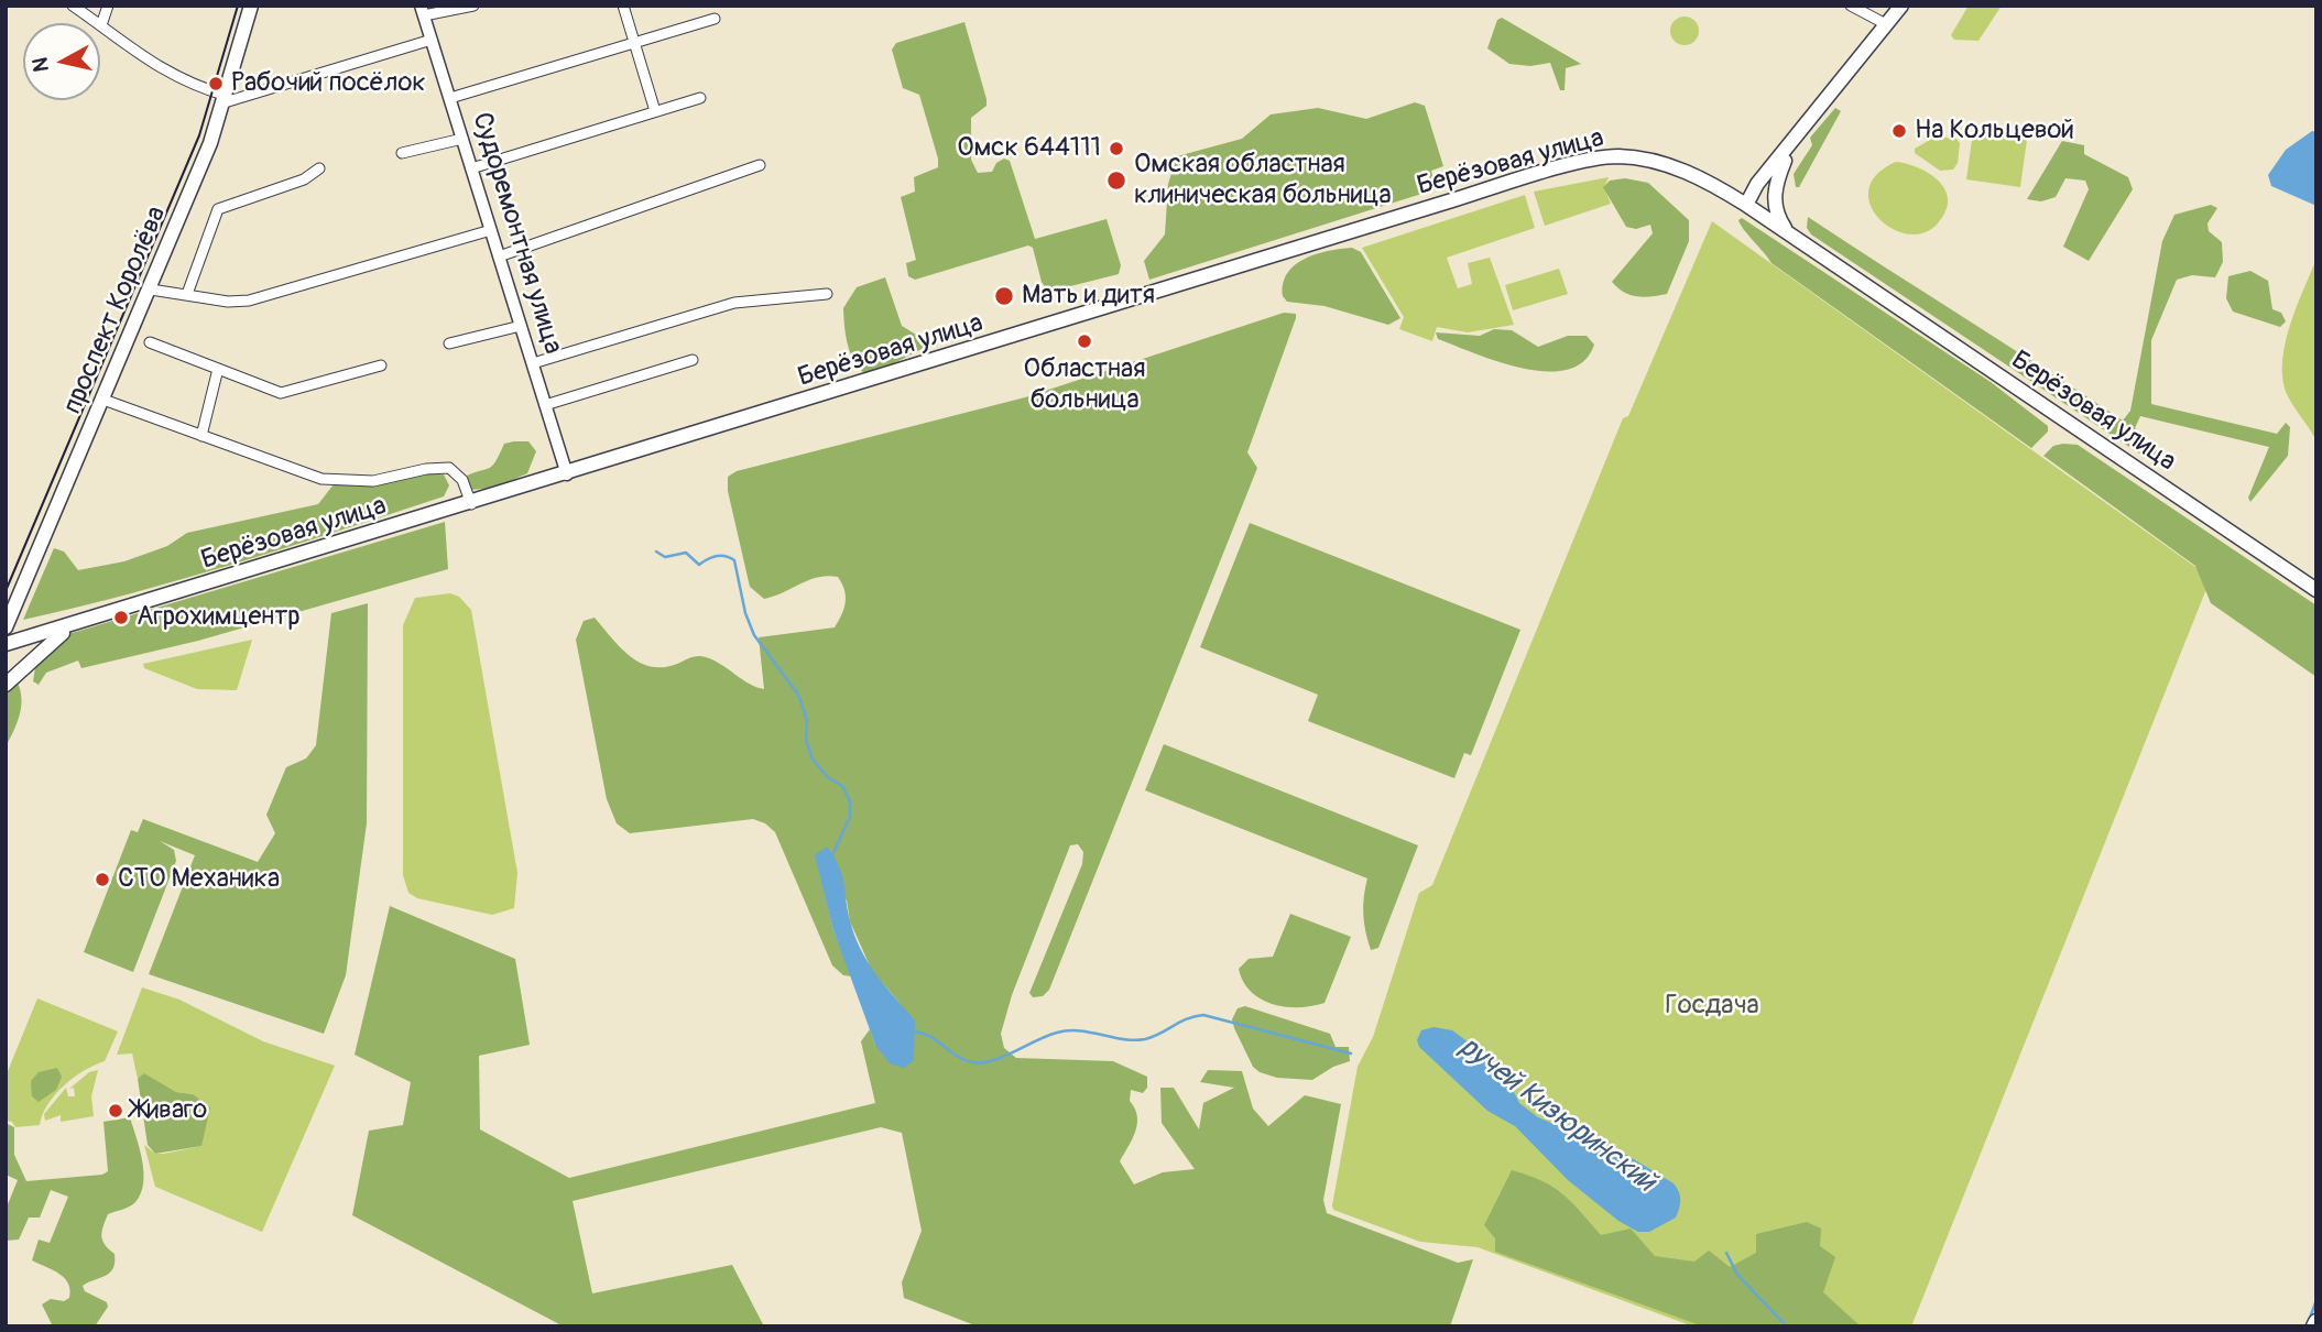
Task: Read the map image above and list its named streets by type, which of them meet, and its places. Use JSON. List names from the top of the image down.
{
  "streets": {
    "main road": ["Берёзовая улица", "проспект Королёва"],
    "street": ["Судоремонтная улица"]
  },
  "crossings": [
    ["Берёзовая улица", "Судоремонтная улица"]
  ],
  "water": ["ручей Кизюринский"],
  "parks": ["Госдача"],
  "places": [
    "Рабочий посёлок",
    "На Кольцевой",
    "Омск 644111",
    "Омская областная клиническая больница",
    "Мать и дитя",
    "Областная больница",
    "Агрохимцентр",
    "СТО Механика",
    "Живаго"
  ],
  "north": "left"
}
